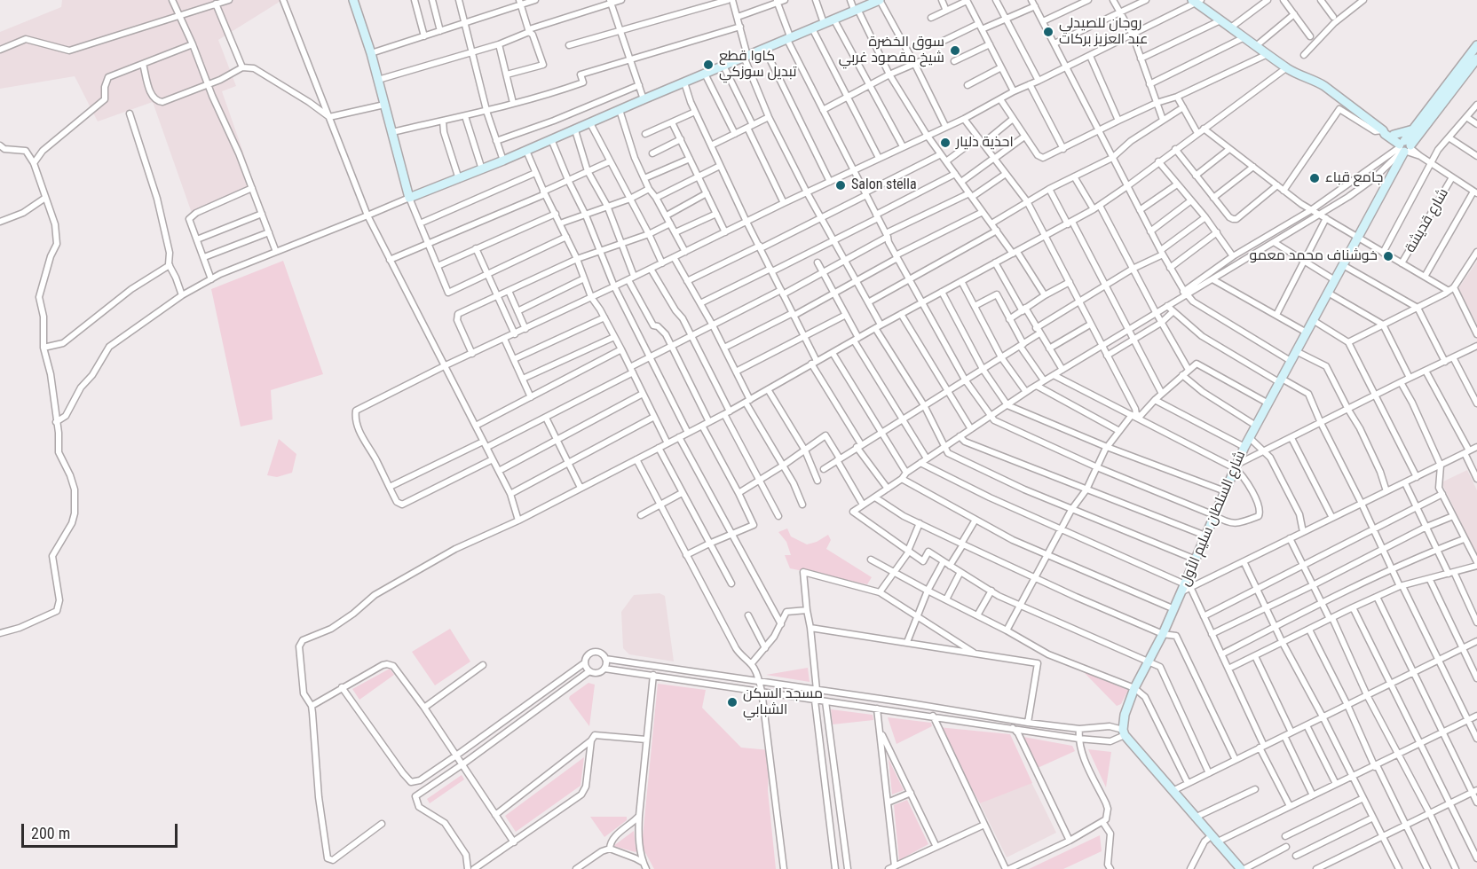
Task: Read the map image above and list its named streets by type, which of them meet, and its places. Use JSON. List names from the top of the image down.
{
  "streets": {
    "street": ["شارع قديشة", "شارع السلطان سليم الأول"]
  },
  "places": [
    "روجان للصيدلي عبد العزيز بركات",
    "سوق الخضرة شيخ مقصود غربي",
    "كاوا قطع تبديل سوزكي",
    "احذية دليار",
    "جامع قباء",
    "Salon stella",
    "خوشناف محمد معمو",
    "مسجد السكن الشبابي"
  ],
  "scale_bar": "200 m"
}
